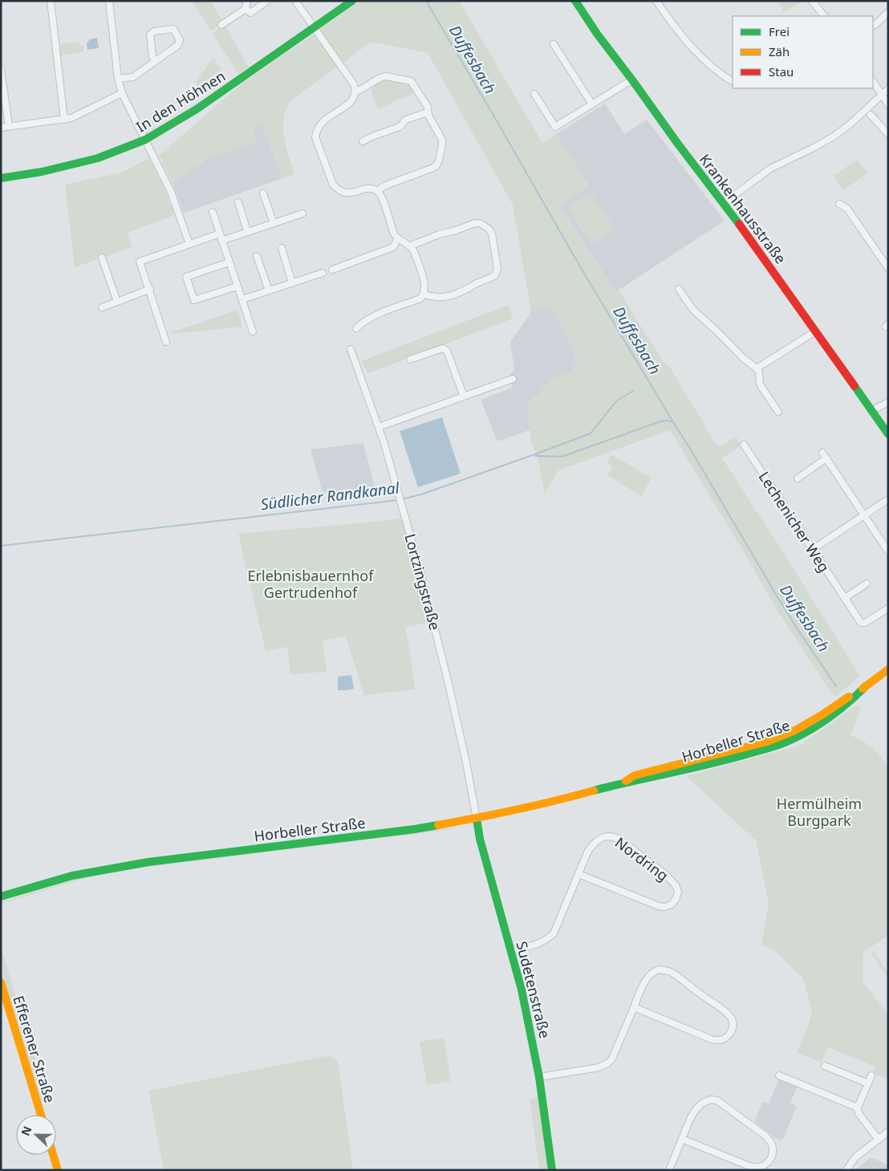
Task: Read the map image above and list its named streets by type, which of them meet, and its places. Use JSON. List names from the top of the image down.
{
  "streets": {
    "street": [
      "In den Höhnen",
      "Krankenhausstraße",
      "Lechenicher Weg",
      "Lortzingstraße",
      "Horbeller Straße",
      "Nordring",
      "Sudetenstraße",
      "Efferener Straße"
    ]
  },
  "crossings": [
    ["Lortzingstraße", "Horbeller Straße"],
    ["Lortzingstraße", "Sudetenstraße"],
    ["Horbeller Straße", "Sudetenstraße"],
    ["Nordring", "Sudetenstraße"]
  ],
  "water": ["Duffesbach", "Südlicher Randkanal"],
  "parks": ["Erlebnisbauernhof Gertrudenhof", "Hermülheim Burgpark"],
  "legend": ["Frei", "Zäh", "Stau"],
  "north": "left"
}
